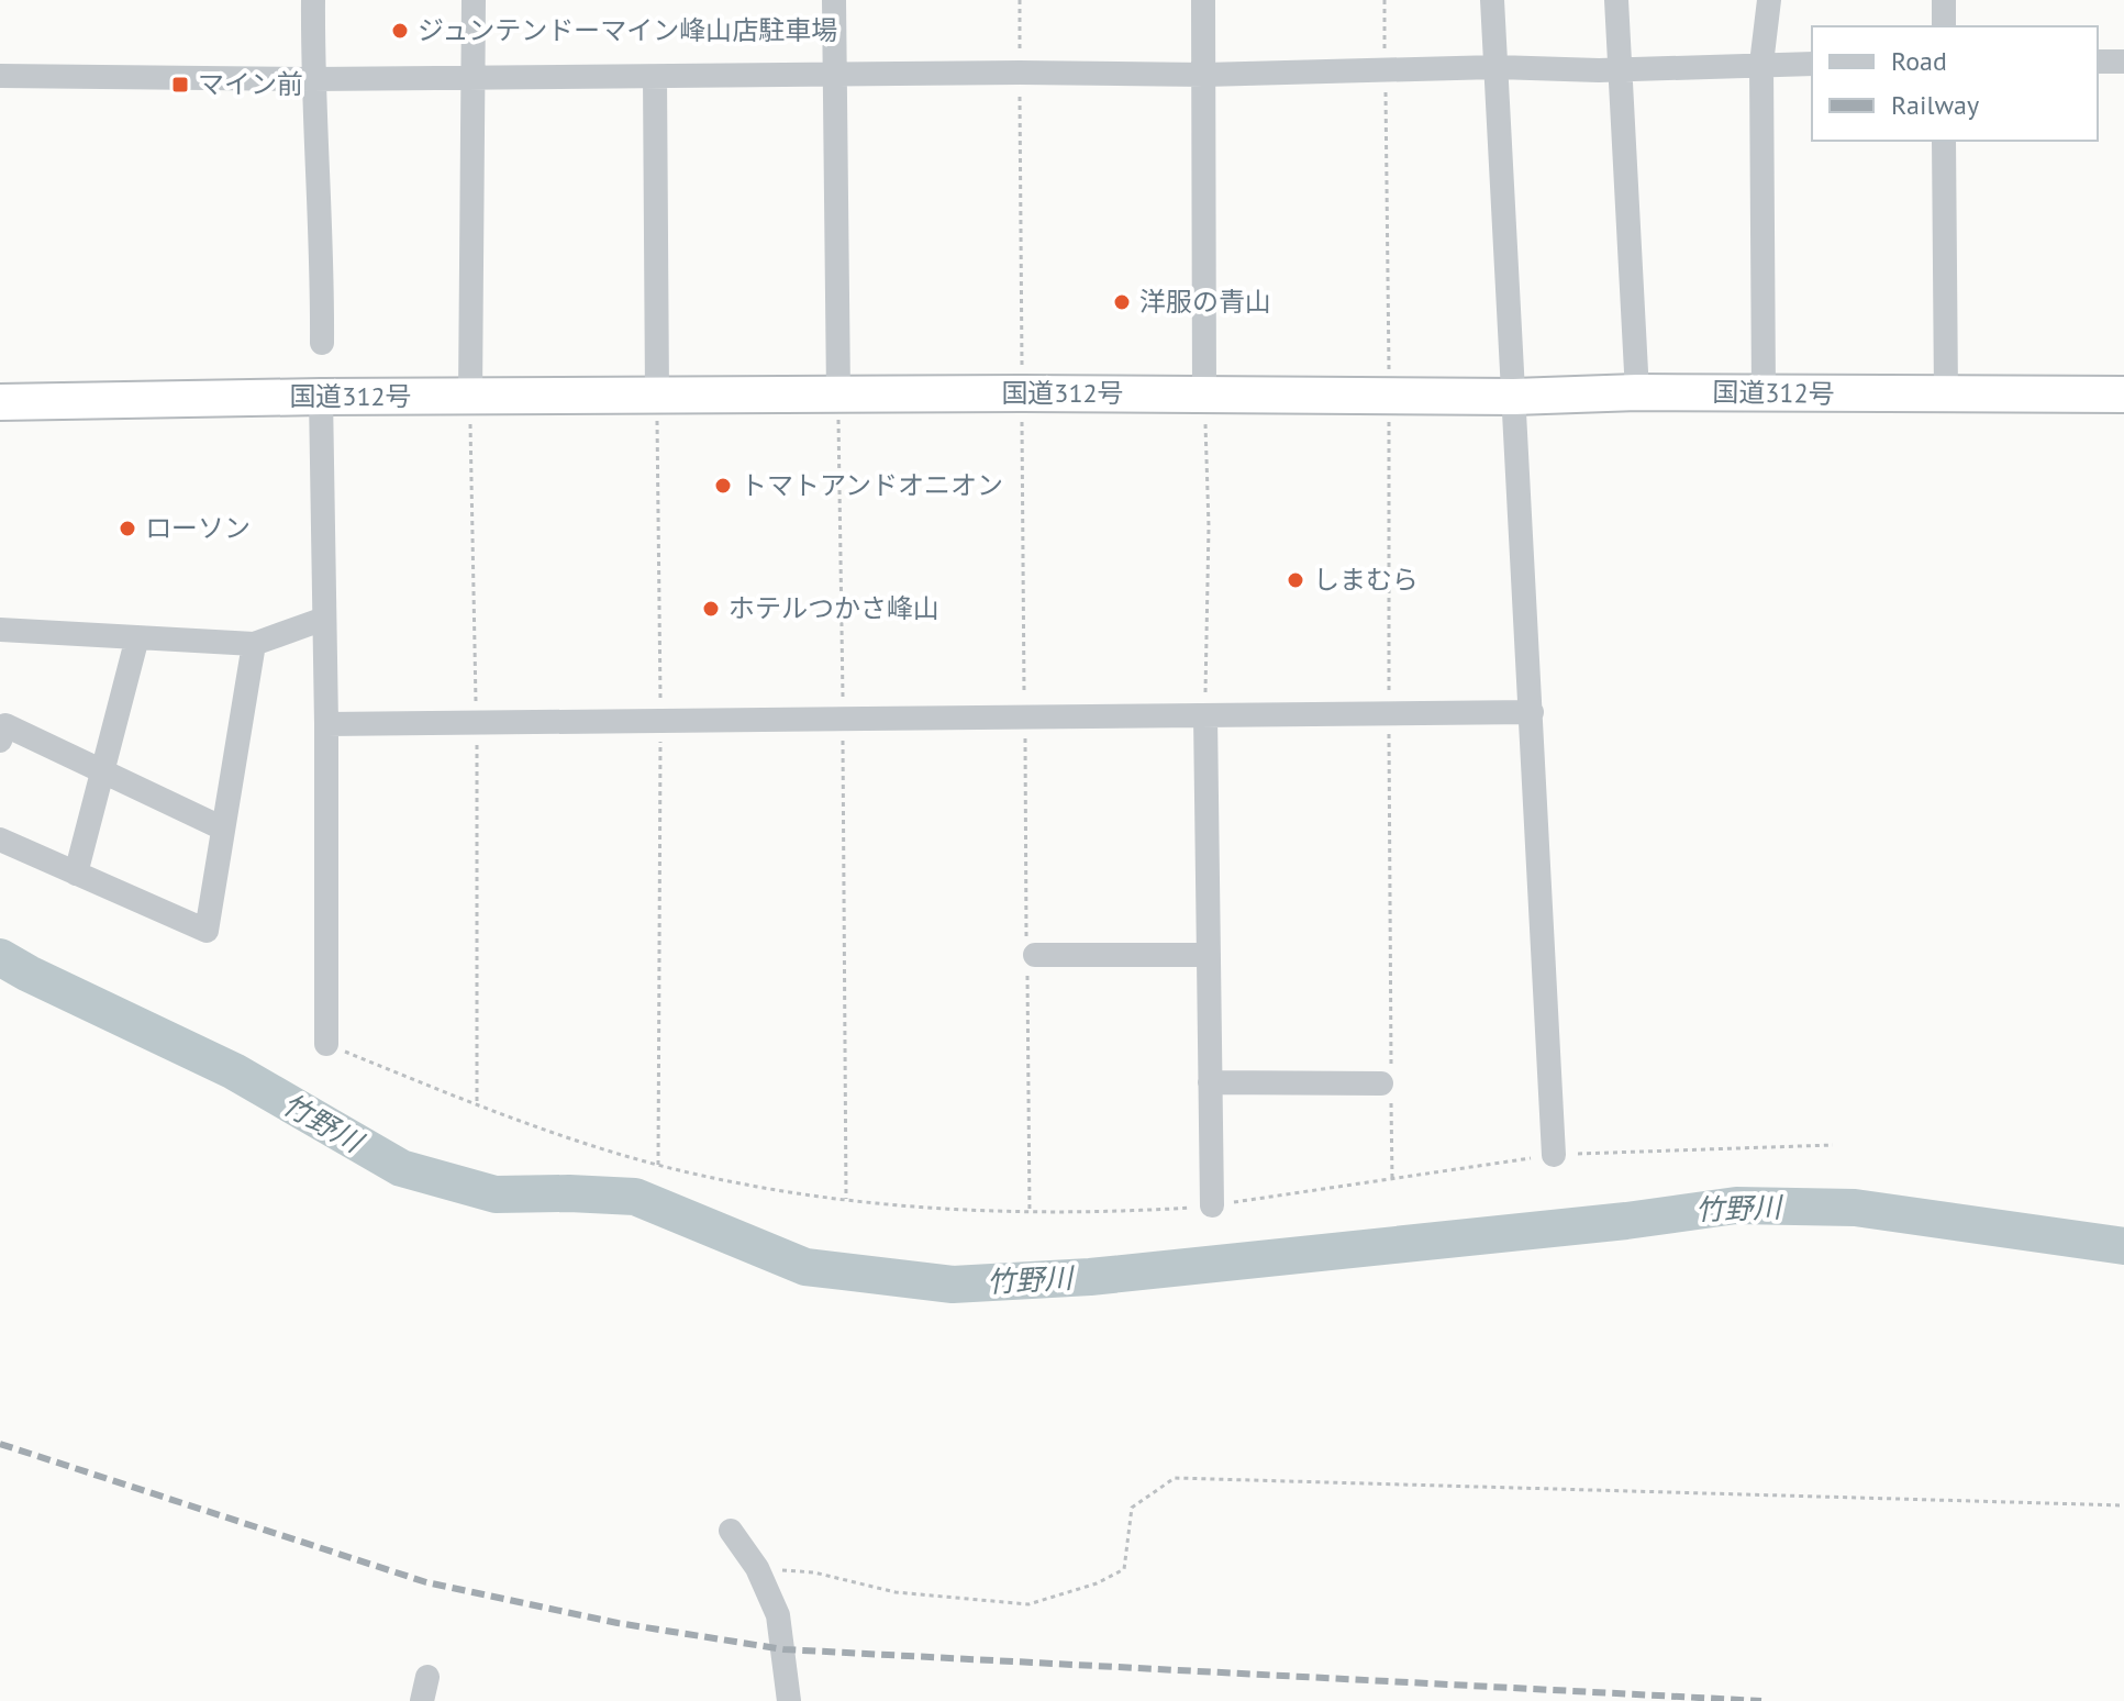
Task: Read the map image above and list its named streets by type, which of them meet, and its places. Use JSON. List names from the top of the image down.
{
  "streets": {
    "highway": ["国道312号"]
  },
  "water": ["竹野川"],
  "places": {
    "other": [
      "ジュンテンドーマイン峰山店駐車場",
      "洋服の青山",
      "トマトアンドオニオン",
      "ローソン",
      "しまむら",
      "ホテルつかさ峰山"
    ],
    "transit": ["マイン前"]
  },
  "legend": ["Road", "Railway"]
}
